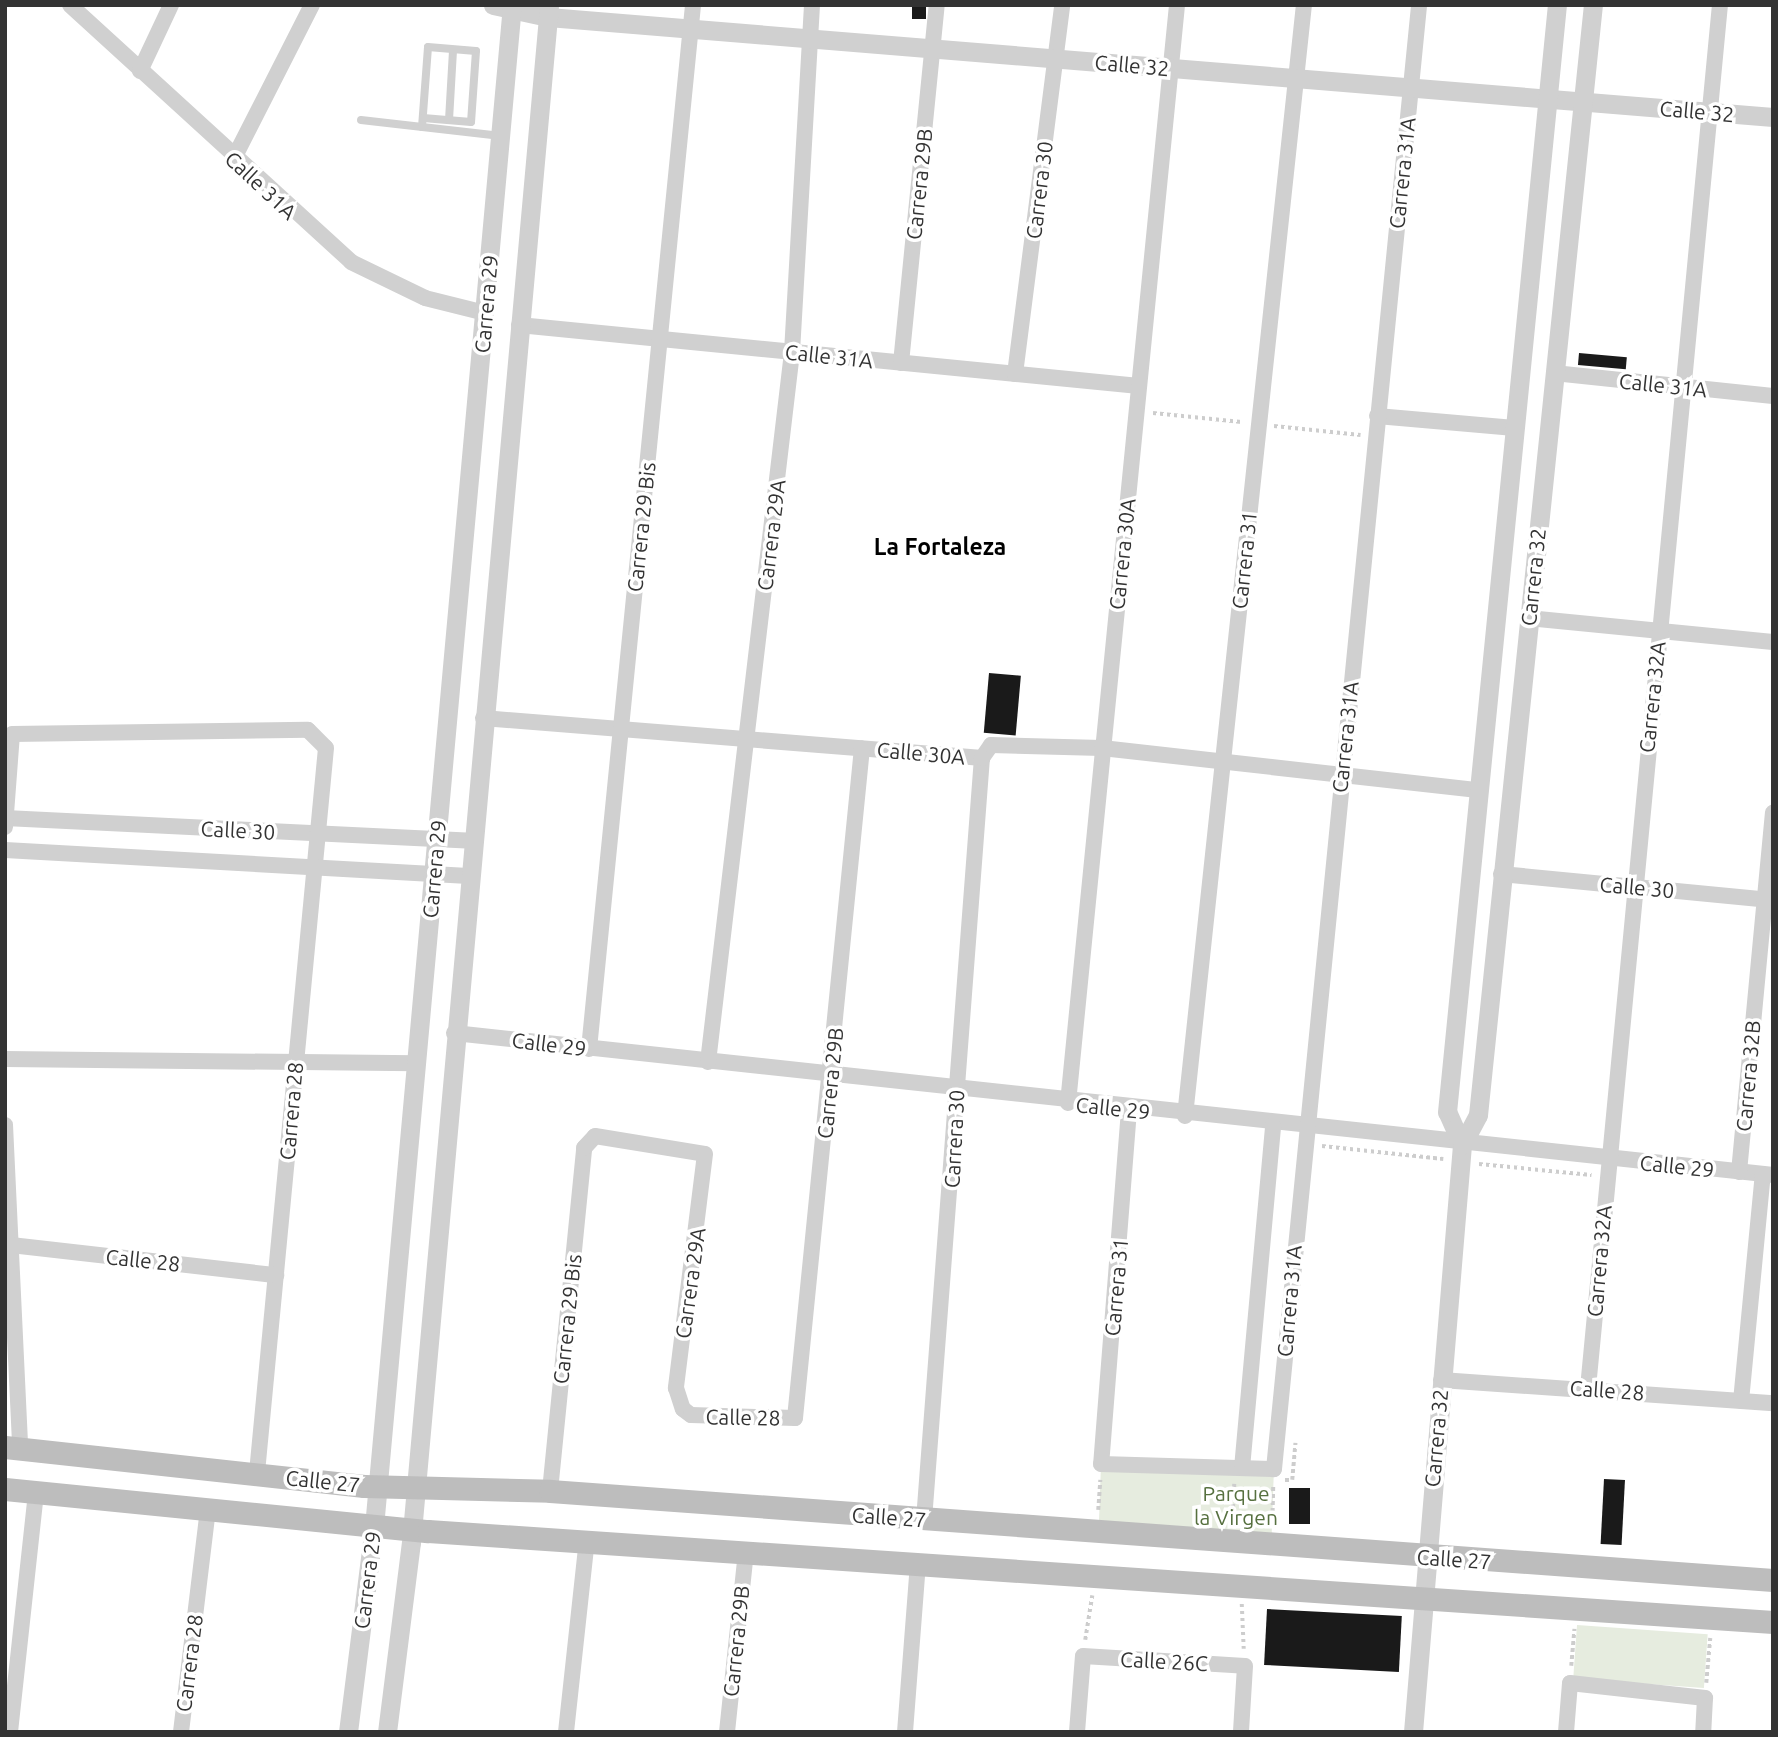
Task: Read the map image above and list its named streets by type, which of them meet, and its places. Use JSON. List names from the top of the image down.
{
  "streets": {
    "main road": ["Calle 27"],
    "street": [
      "Calle 32",
      "Carrera 31A",
      "Carrera 29B",
      "Calle 31A",
      "Carrera 30",
      "Carrera 29",
      "Carrera 29 Bis",
      "Carrera 29A",
      "Carrera 30A",
      "Carrera 31",
      "Carrera 32",
      "Carrera 32A",
      "Calle 30A",
      "Calle 30",
      "Calle 29",
      "Carrera 32B",
      "Carrera 28",
      "Calle 28",
      "Calle 26C"
    ]
  },
  "crossings": [
    ["Calle 32", "Carrera 31A"],
    ["Calle 32", "Carrera 29B"],
    ["Calle 32", "Carrera 30"],
    ["Calle 32", "Carrera 29"],
    ["Calle 32", "Carrera 29 Bis"],
    ["Calle 32", "Carrera 29A"],
    ["Calle 32", "Carrera 30A"],
    ["Calle 32", "Carrera 31"],
    ["Calle 32", "Carrera 32"],
    ["Calle 32", "Carrera 32A"],
    ["Carrera 31A", "Carrera 31"],
    ["Carrera 31A", "Calle 30A"],
    ["Carrera 31A", "Calle 29"],
    ["Carrera 29B", "Calle 31A"],
    ["Carrera 29B", "Calle 30A"],
    ["Carrera 29B", "Calle 29"],
    ["Carrera 29B", "Calle 28"],
    ["Carrera 29B", "Calle 27"],
    ["Calle 31A", "Carrera 30"],
    ["Calle 31A", "Carrera 29"],
    ["Calle 31A", "Carrera 29 Bis"],
    ["Calle 31A", "Carrera 29A"],
    ["Calle 31A", "Carrera 30A"],
    ["Calle 31A", "Carrera 32"],
    ["Calle 31A", "Carrera 32A"],
    ["Carrera 30", "Calle 30A"],
    ["Carrera 30", "Calle 29"],
    ["Carrera 30", "Calle 27"],
    ["Carrera 29", "Calle 30A"],
    ["Carrera 29", "Calle 30"],
    ["Carrera 29", "Calle 29"],
    ["Carrera 29", "Calle 27"],
    ["Carrera 29 Bis", "Carrera 29A"],
    ["Carrera 29 Bis", "Calle 30A"],
    ["Carrera 29 Bis", "Calle 29"],
    ["Carrera 29 Bis", "Calle 27"],
    ["Carrera 29A", "Calle 30A"],
    ["Carrera 29A", "Calle 29"],
    ["Carrera 29A", "Calle 28"],
    ["Carrera 30A", "Calle 30A"],
    ["Carrera 30A", "Calle 29"],
    ["Carrera 31", "Calle 30A"],
    ["Carrera 31", "Calle 29"],
    ["Carrera 32", "Calle 30A"],
    ["Carrera 32", "Calle 30"],
    ["Carrera 32", "Calle 29"],
    ["Carrera 32", "Calle 28"],
    ["Carrera 32", "Calle 27"],
    ["Carrera 32A", "Calle 30"],
    ["Carrera 32A", "Calle 29"],
    ["Carrera 32A", "Calle 28"],
    ["Calle 30", "Carrera 32B"],
    ["Calle 30", "Carrera 28"],
    ["Calle 29", "Carrera 32B"],
    ["Carrera 28", "Calle 28"],
    ["Carrera 28", "Calle 27"]
  ],
  "districts": ["La Fortaleza"],
  "parks": ["Parque la Virgen"]
}
